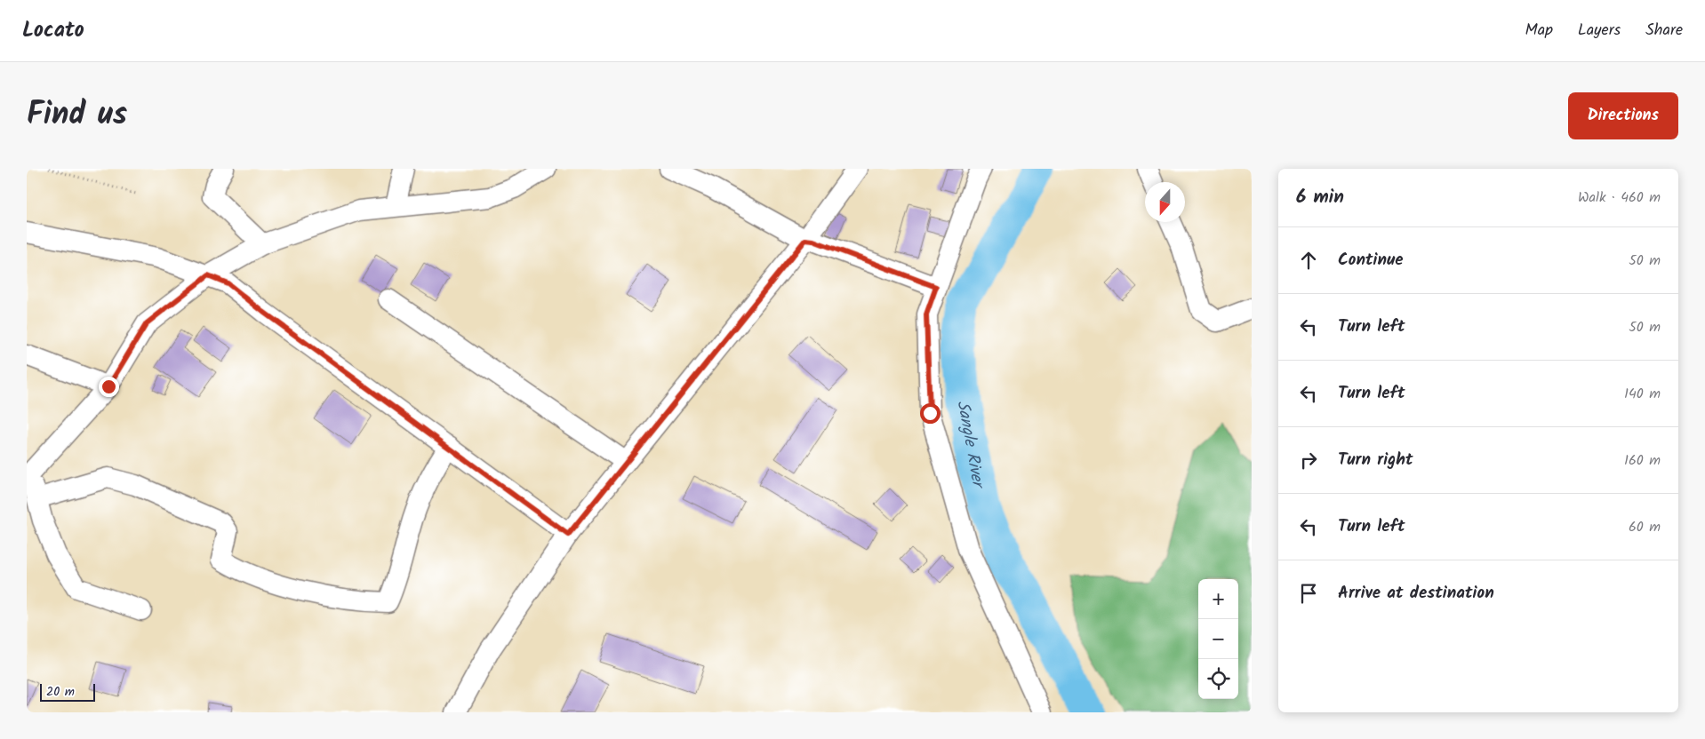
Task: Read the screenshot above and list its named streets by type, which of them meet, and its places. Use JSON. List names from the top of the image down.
{
  "water": ["Sangle River"],
  "scale_bar": "20 m",
  "north": "bottom",
  "page": {
    "header": "Locato",
    "nav": ["Map", "Layers", "Share"],
    "title": "Find us",
    "buttons": "Directions",
    "heading": ["6 min", "Walk · 460 m"],
    "list": [
      ["Continue", "50 m"],
      ["Turn left", "50 m"],
      ["Turn left", "140 m"],
      ["Turn right", "160 m"],
      ["Turn left", "60 m"],
      "Arrive at destination"
    ],
    "map_buttons": ["+", "−"],
    "scale": "20 m"
  }
}
